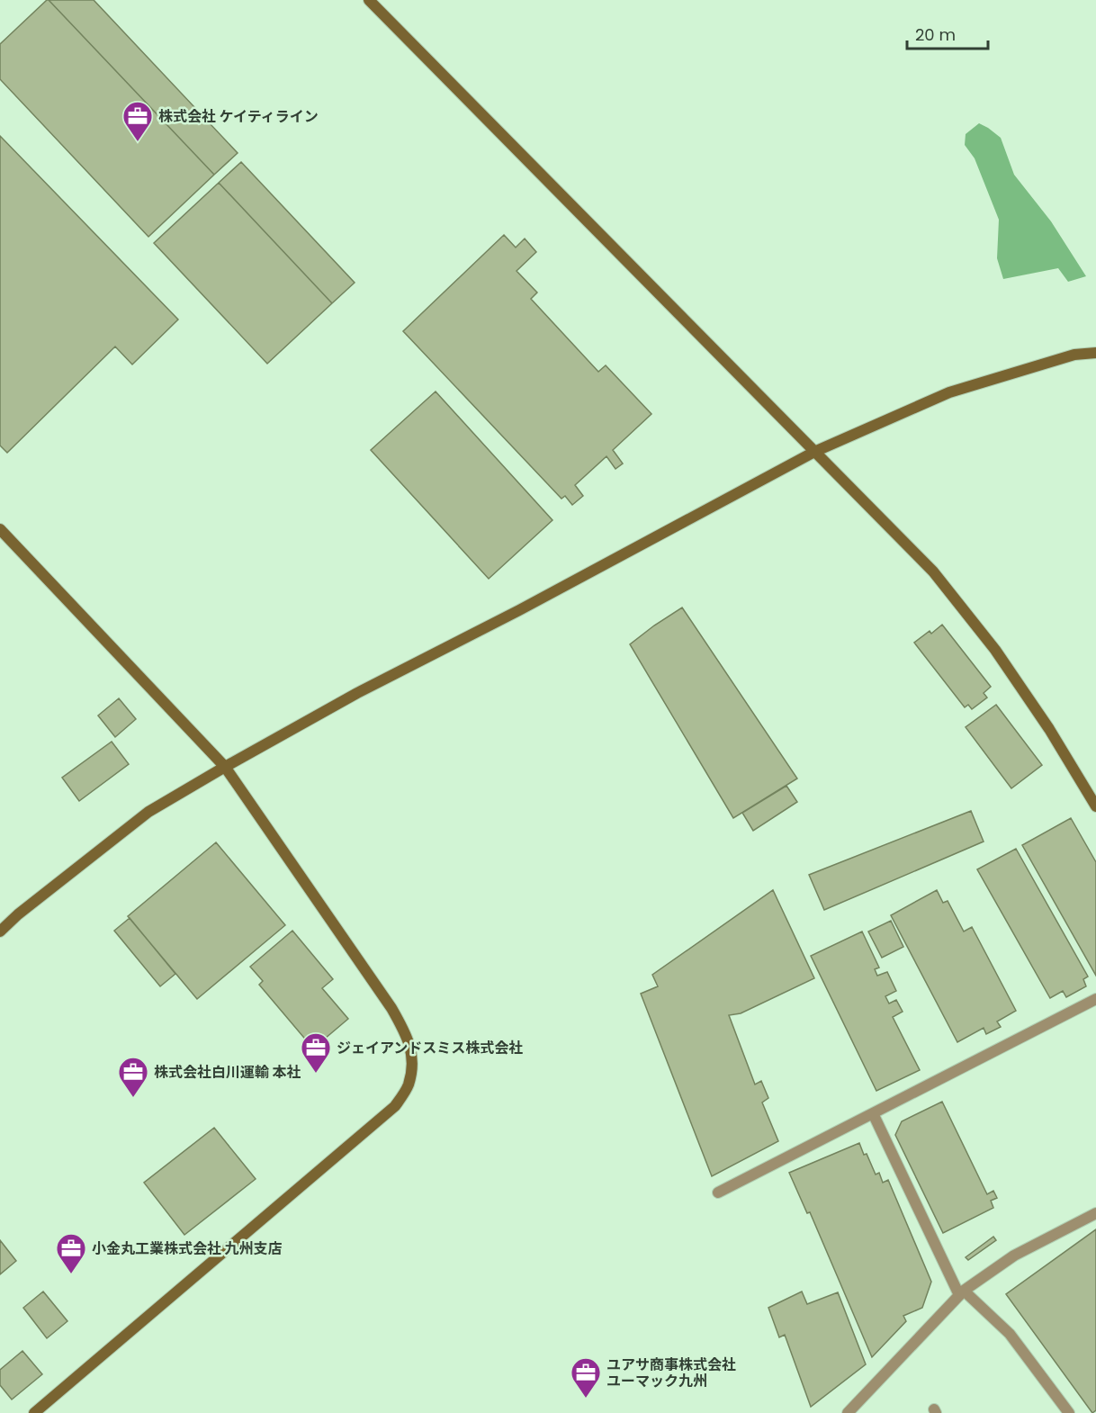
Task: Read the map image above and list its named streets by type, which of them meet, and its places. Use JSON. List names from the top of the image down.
{
  "places": {
    "office": [
      "株式会社 ケイティライン",
      "ジェイアンドスミス株式会社",
      "株式会社白川運輸 本社",
      "小金丸工業株式会社 九州支店",
      "ユアサ商事株式会社 ユーマック九州"
    ]
  },
  "scale_bar": "20 m"
}
